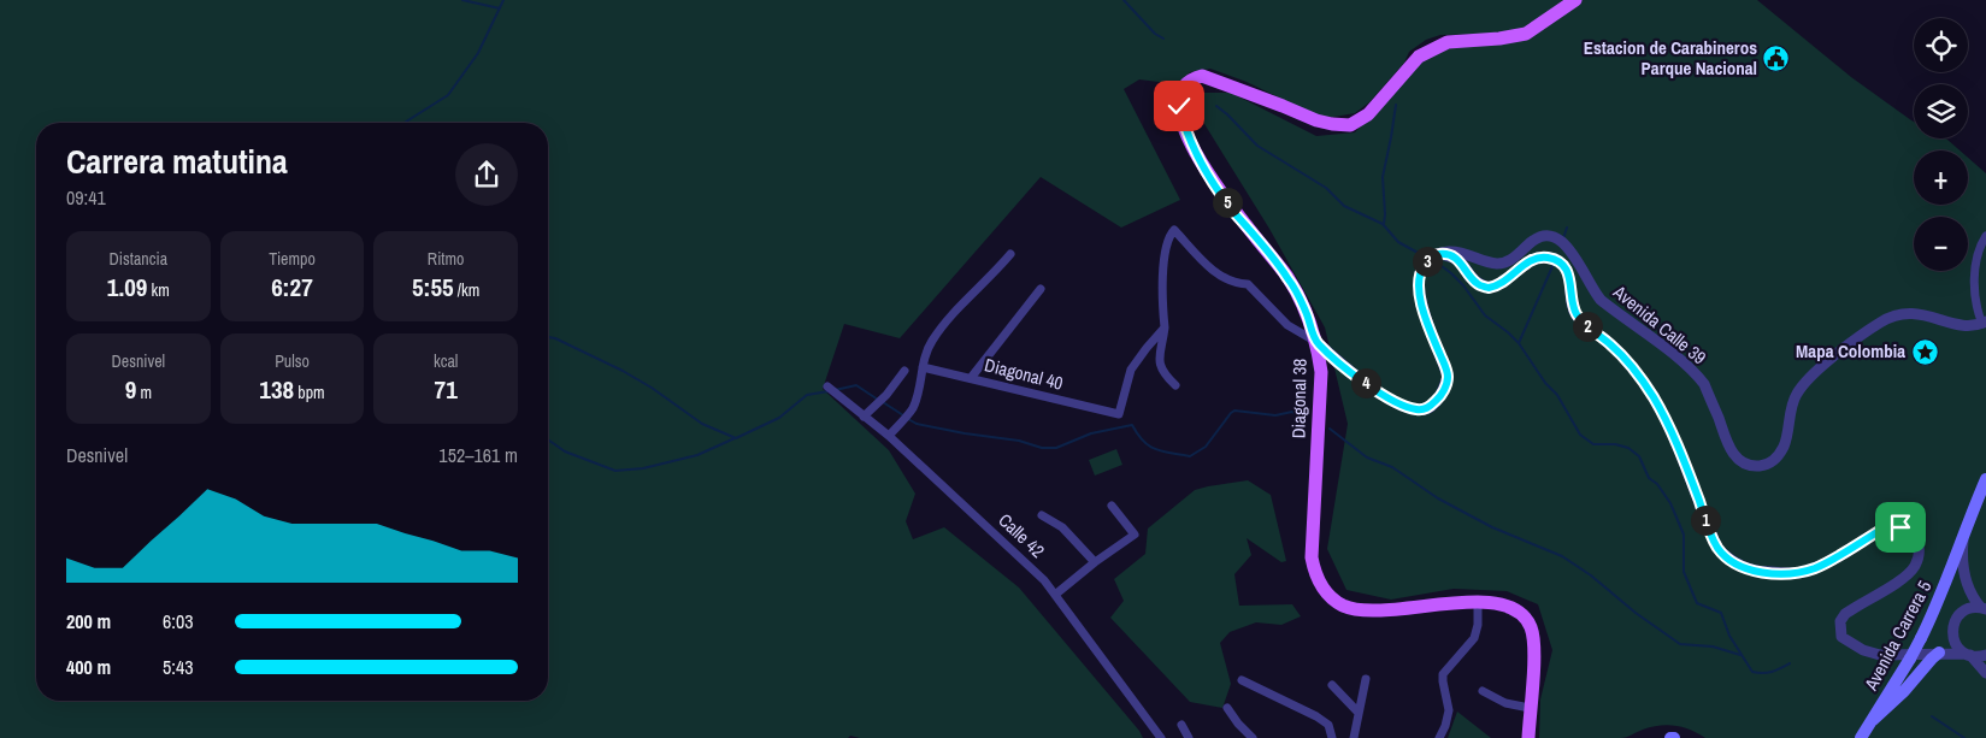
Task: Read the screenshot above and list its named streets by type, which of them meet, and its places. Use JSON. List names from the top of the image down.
{
  "streets": {
    "main road": ["Diagonal 38", "Avenida Carrera 5"],
    "street": ["Avenida Calle 39", "Diagonal 40", "Calle 42"]
  },
  "places": {
    "public building": ["Estacion de Carabineros Parque Nacional"],
    "place": ["Mapa Colombia"]
  },
  "page": {
    "map_buttons": ["+", "−"],
    "heading": ["Carrera matutina", "09:41"],
    "pins": [
      "5",
      "3",
      "2",
      "4",
      "1"
    ],
    "stats": [
      ["Distancia", "1.09 km"],
      ["Tiempo", "6:27"],
      ["Ritmo", "5:55 /km"],
      ["Desnivel", "9 m"],
      ["Pulso", "138 bpm"],
      ["kcal", "71"]
    ],
    "chart": ["Desnivel", "152–161 m"],
    "list": [
      {
        "name": "200 m",
        "note": "6:03"
      },
      {
        "name": "400 m",
        "note": "5:43"
      }
    ]
  }
}
